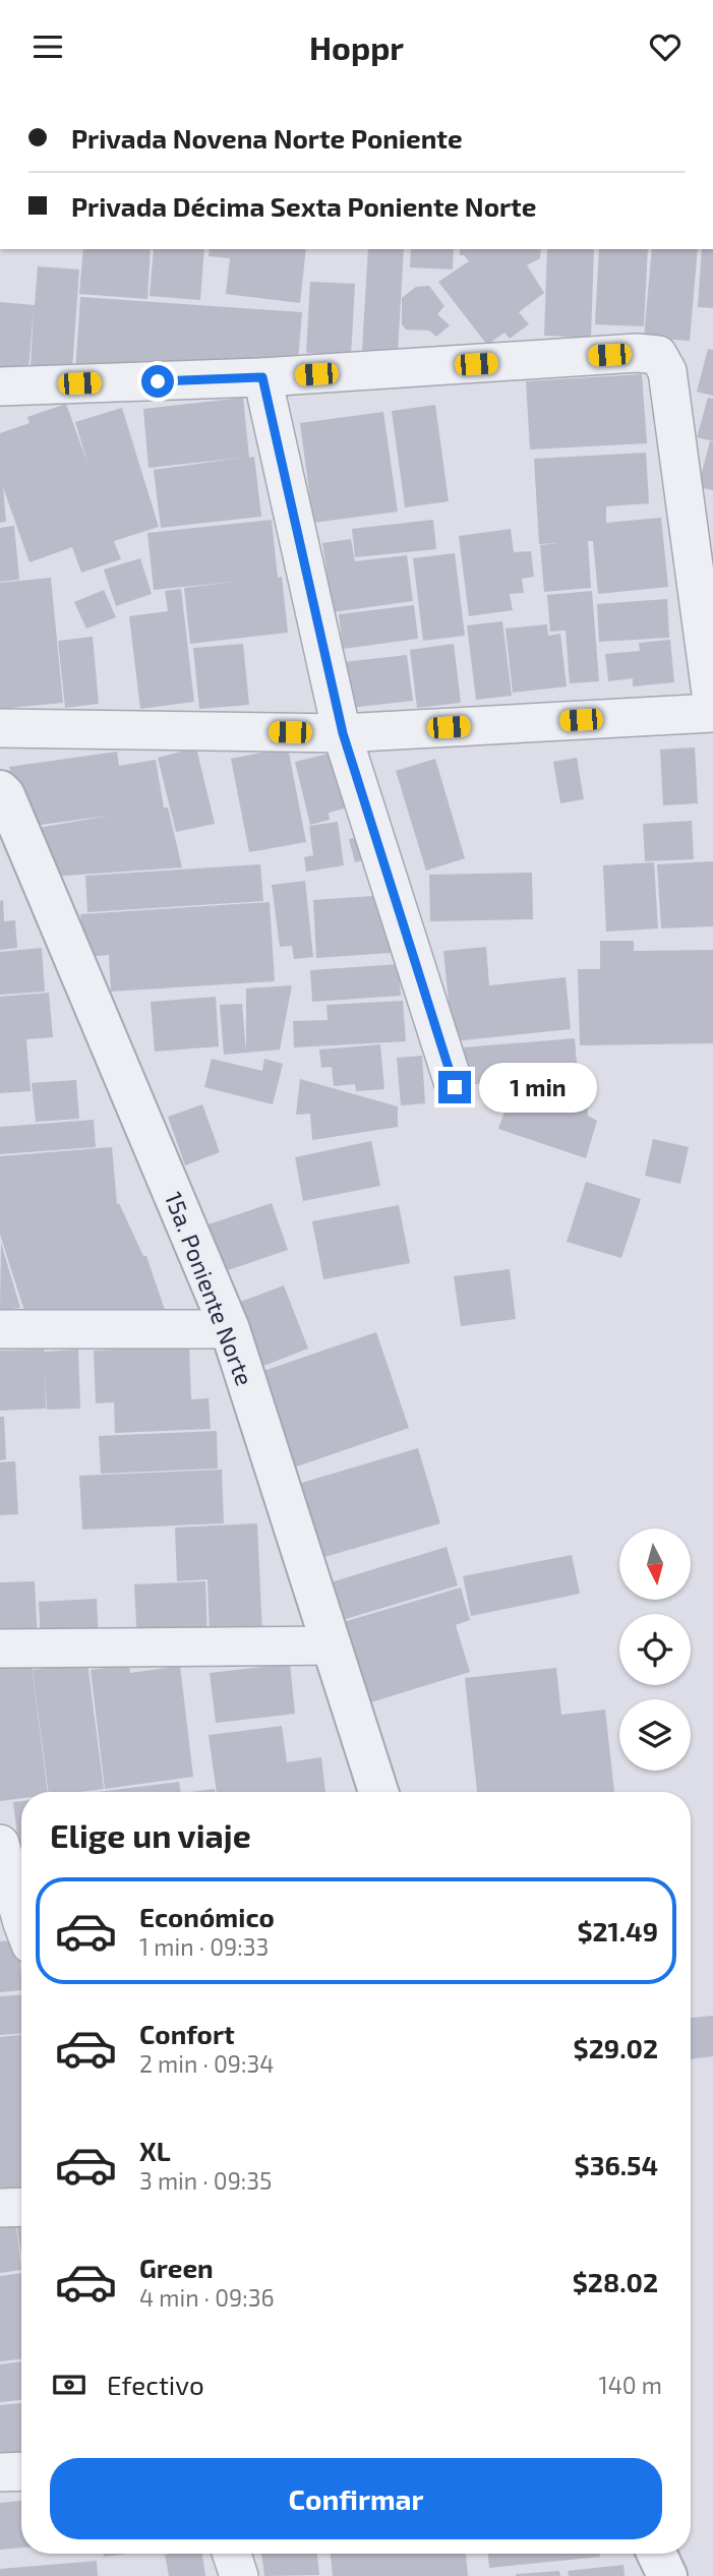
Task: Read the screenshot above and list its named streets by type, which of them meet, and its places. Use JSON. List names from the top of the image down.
{
  "streets": {
    "street": ["15a. Poniente Norte"]
  },
  "north": "bottom",
  "page": {
    "header": "Hoppr",
    "banner": ["Privada Novena Norte Poniente", "Privada Décima Sexta Poniente Norte"],
    "bubble": "1 min",
    "heading": "Elige un viaje",
    "list": [
      {
        "name": "Económico",
        "note": "1 min · 09:33",
        "value": "$21.49"
      },
      {
        "name": "Confort",
        "note": "2 min · 09:34",
        "value": "$29.02"
      },
      {
        "name": "XL",
        "note": "3 min · 09:35",
        "value": "$36.54"
      },
      {
        "name": "Green",
        "note": "4 min · 09:36",
        "value": "$28.02"
      }
    ],
    "pay": ["Efectivo", "140 m"],
    "buttons": "Confirmar"
  }
}
